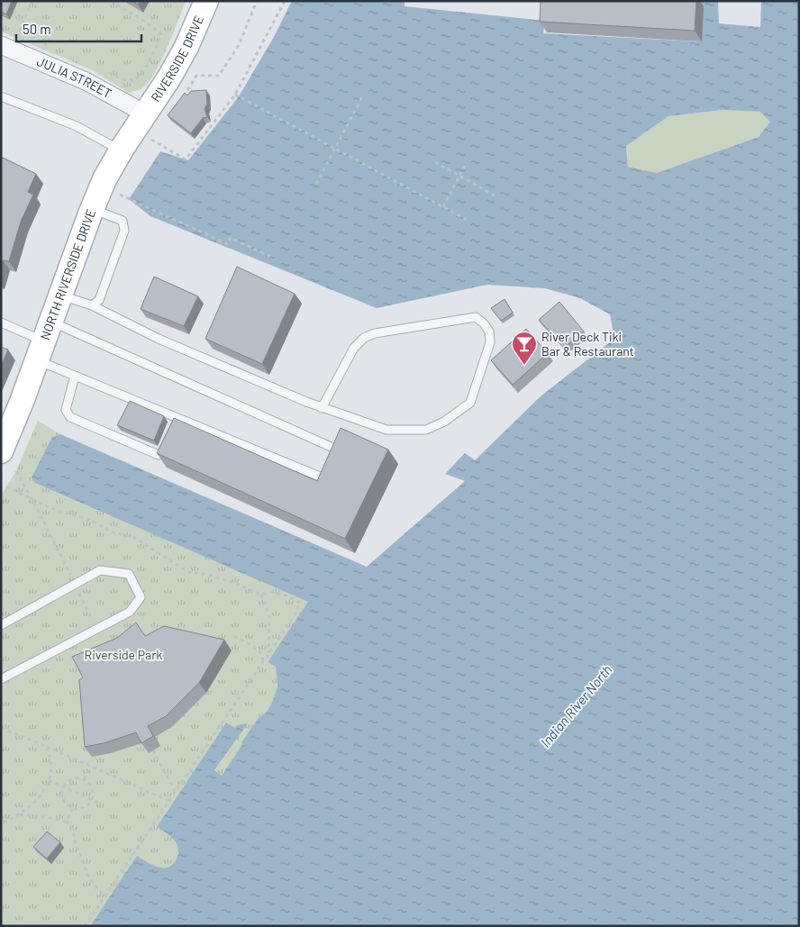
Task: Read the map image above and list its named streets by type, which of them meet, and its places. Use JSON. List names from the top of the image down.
{
  "streets": {
    "main road": ["RIVERSIDE DRIVE", "NORTH RIVERSIDE DRIVE"],
    "street": ["JULIA STREET"]
  },
  "crossings": [
    ["RIVERSIDE DRIVE", "JULIA STREET"],
    ["RIVERSIDE DRIVE", "NORTH RIVERSIDE DRIVE"],
    ["JULIA STREET", "NORTH RIVERSIDE DRIVE"]
  ],
  "water": ["Indian River North"],
  "parks": ["Riverside Park"],
  "places": {
    "bar": ["River Deck Tiki Bar & Restaurant"]
  },
  "scale_bar": "50 m"
}
